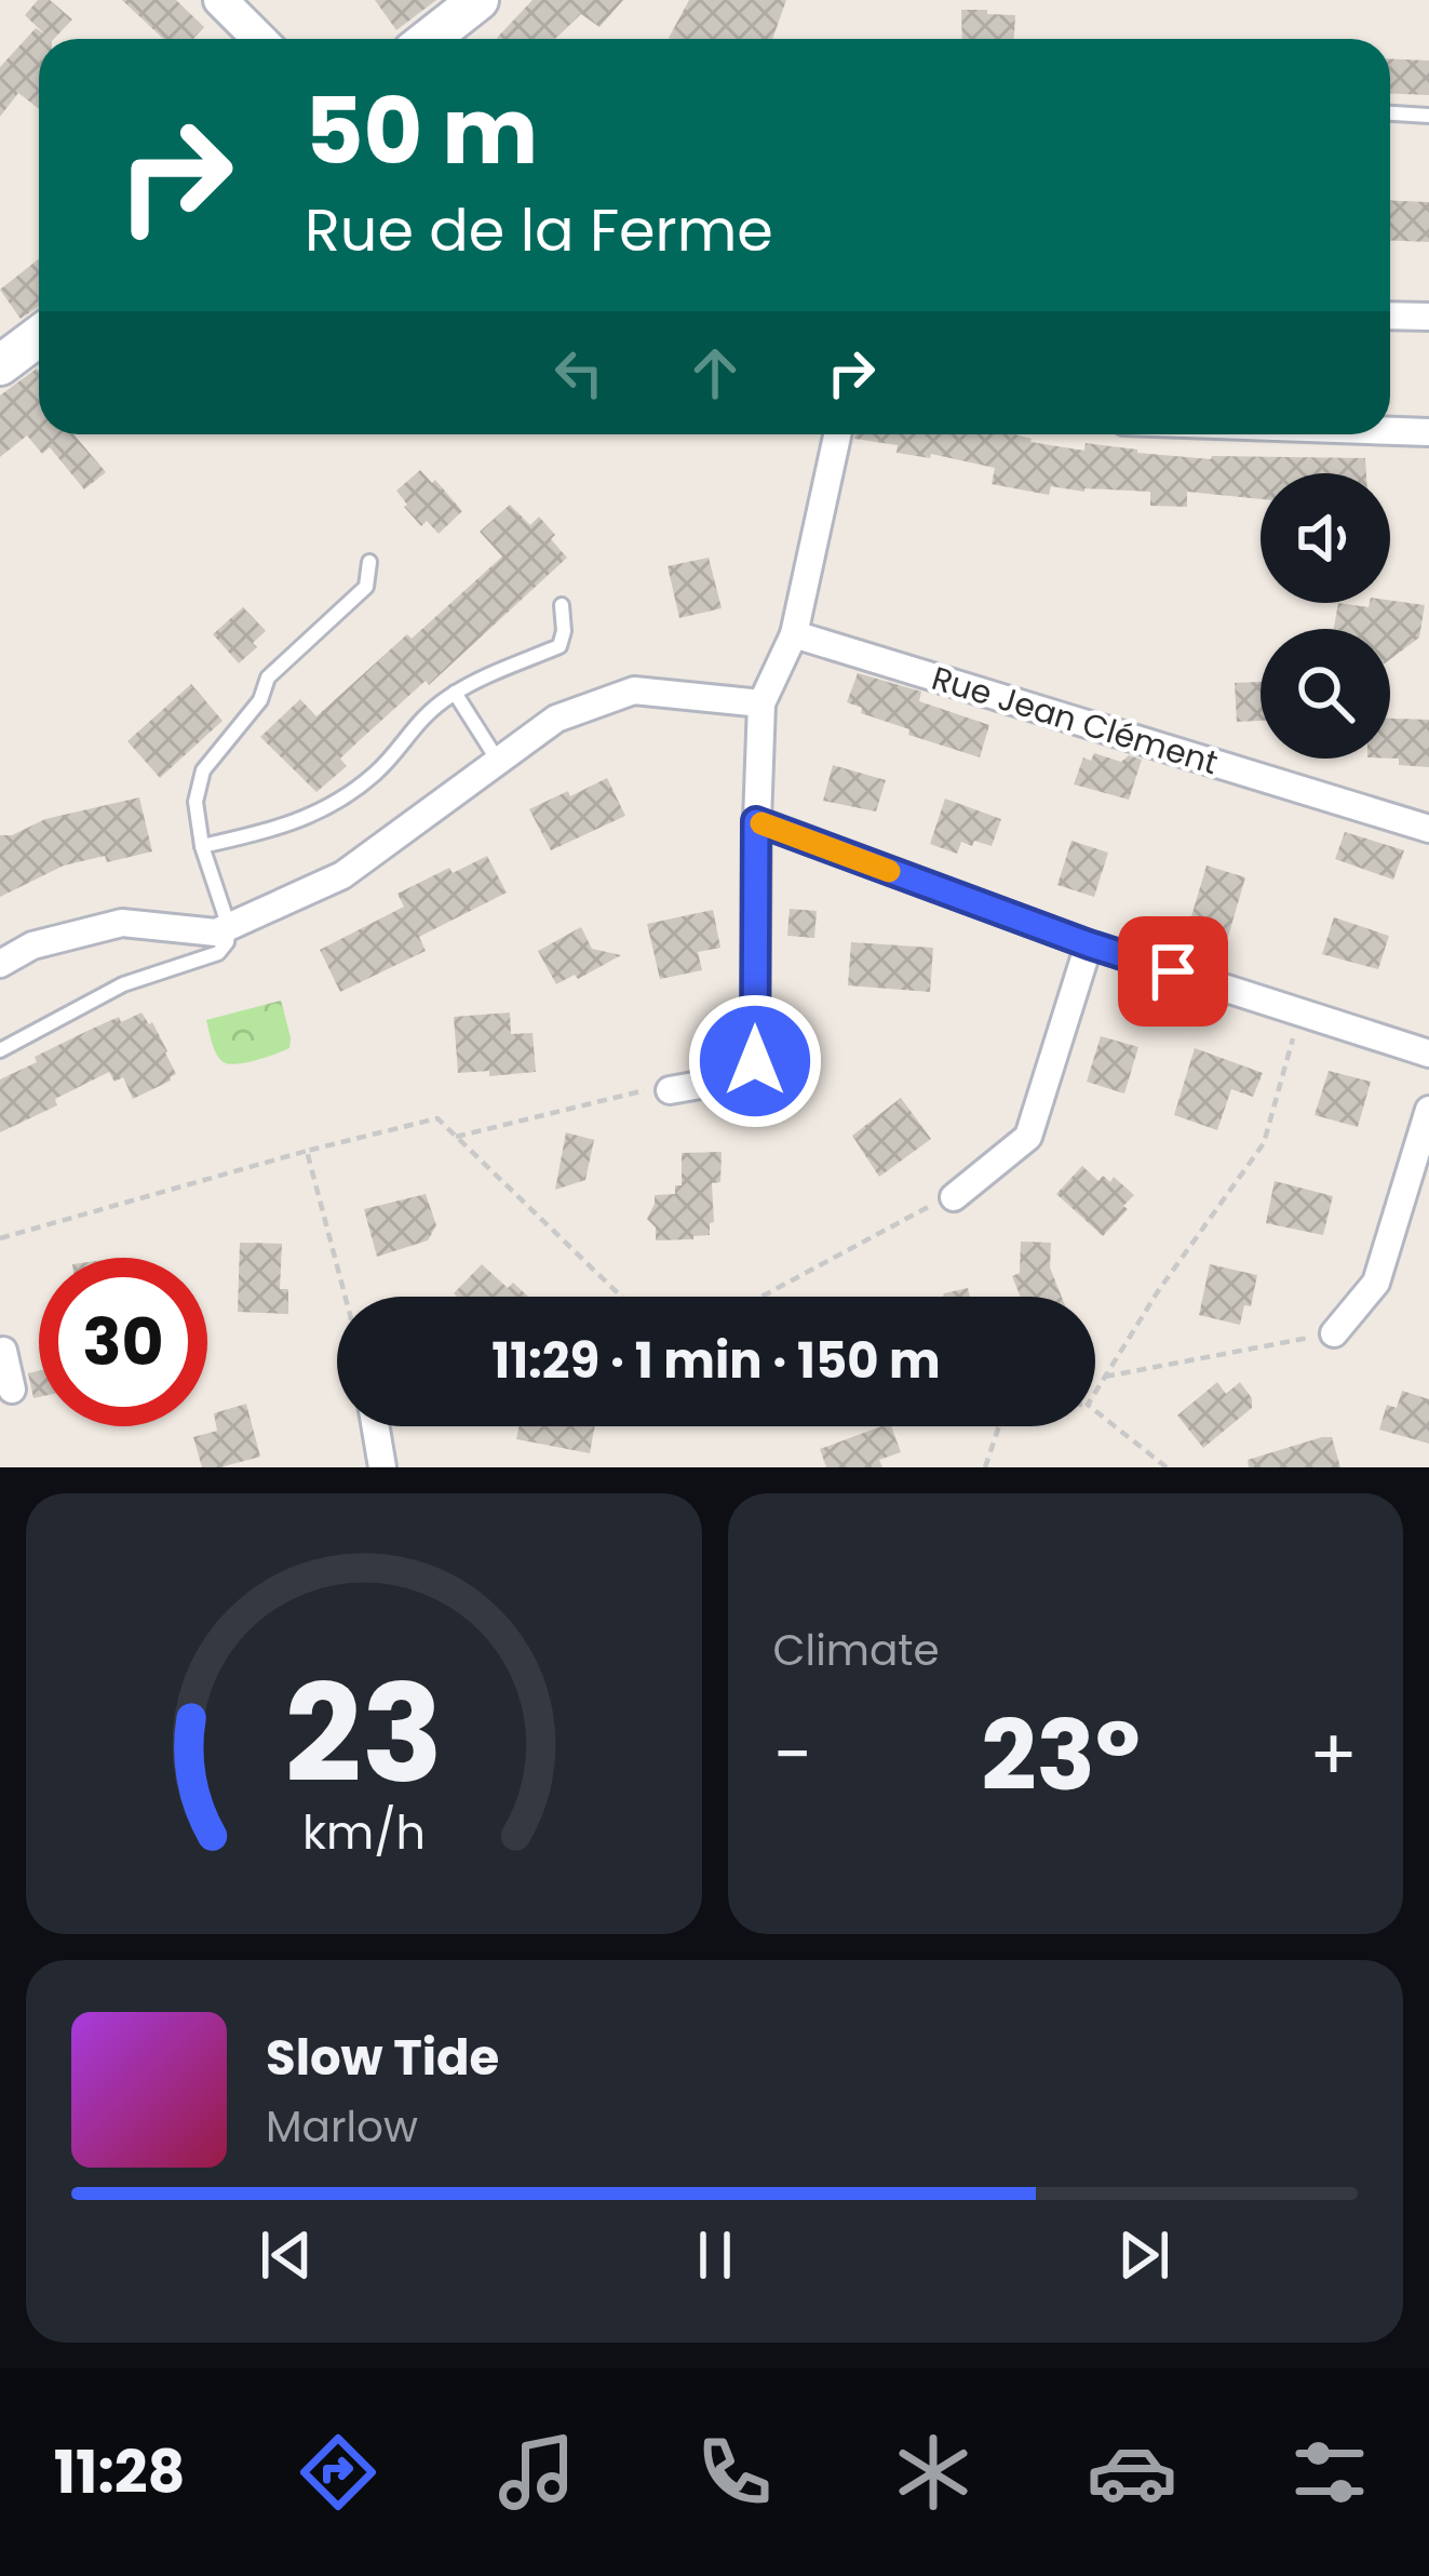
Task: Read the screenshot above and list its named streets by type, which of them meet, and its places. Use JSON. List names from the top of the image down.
{
  "streets": {
    "street": ["Rue Jean Clément"]
  },
  "page": {
    "turn": ["50 m", "Rue de la Ferme"],
    "limit": "30",
    "trip": "11:29 · 1 min · 150 m",
    "tile": "Climate",
    "heat": ["−", "23°", "+"],
    "song": ["Slow Tide", "Marlow"],
    "tabs": "11:28",
    "gauge": ["23", "km/h"]
  }
}
